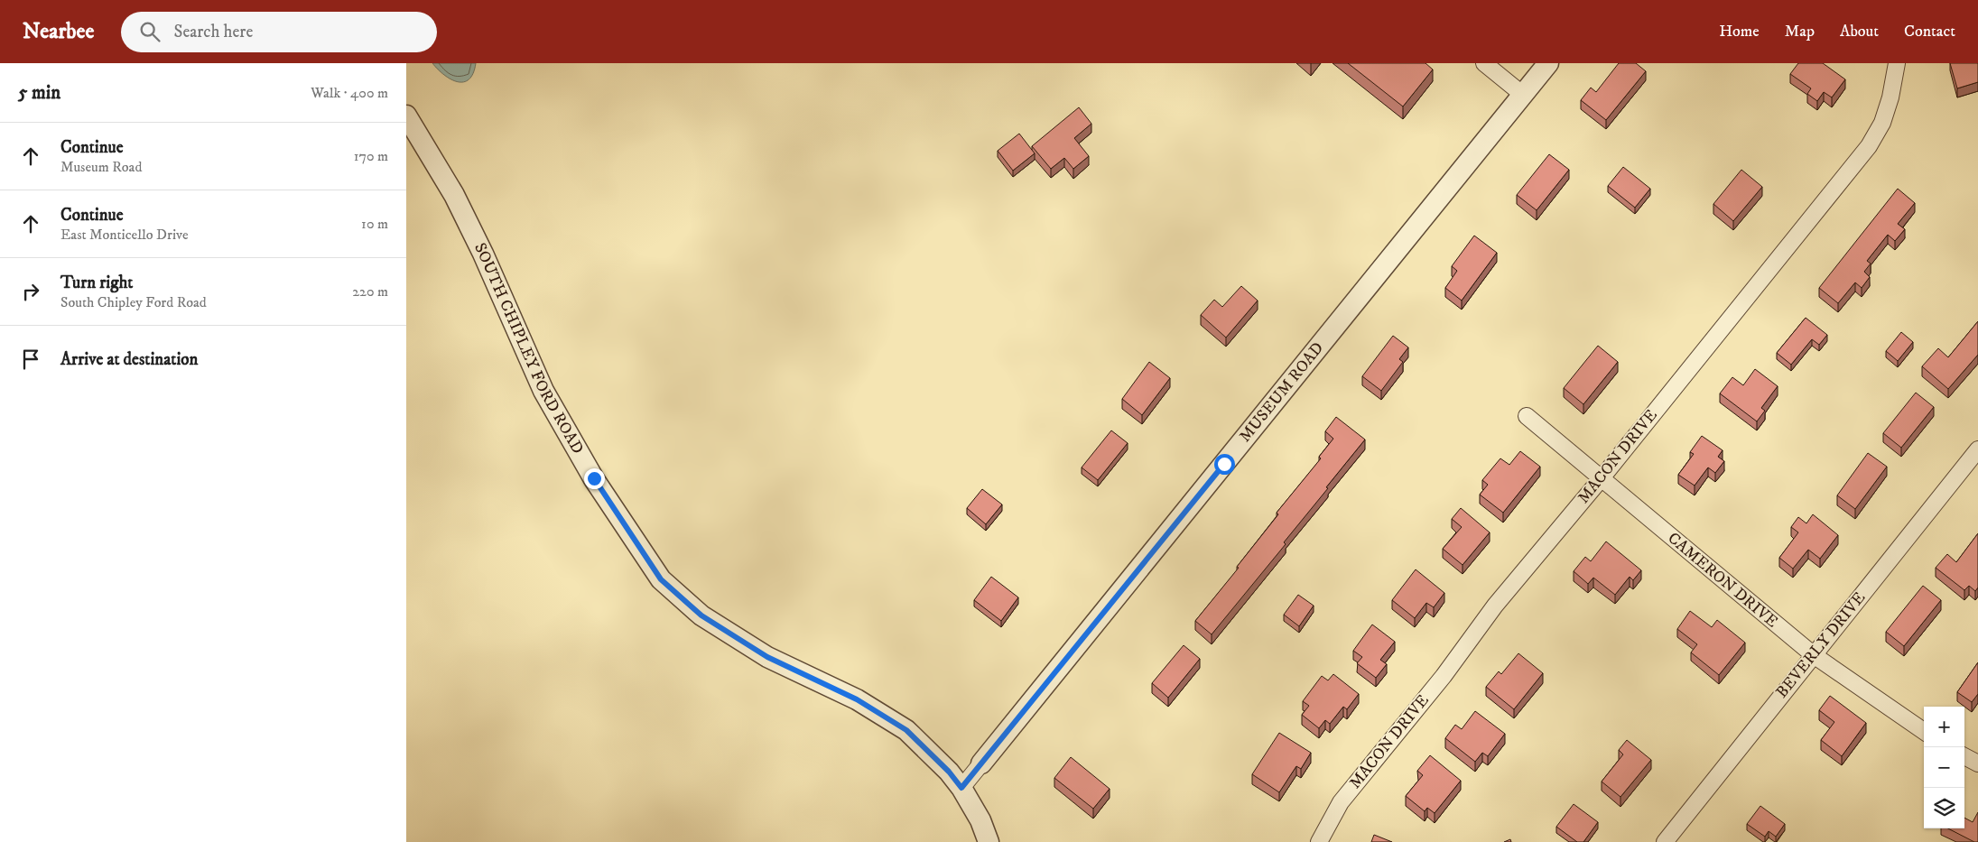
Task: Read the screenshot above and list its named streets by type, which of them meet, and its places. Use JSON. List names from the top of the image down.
{
  "streets": {
    "street": [
      "SOUTH CHIPLEY FORD ROAD",
      "MUSEUM ROAD",
      "MACON DRIVE",
      "CAMERON DRIVE",
      "BEVERLY DRIVE"
    ]
  },
  "crossings": [
    ["MACON DRIVE", "CAMERON DRIVE"],
    ["CAMERON DRIVE", "BEVERLY DRIVE"]
  ],
  "page": {
    "header": "Nearbee",
    "search": "Search here",
    "nav": [
      "Home",
      "Map",
      "About",
      "Contact"
    ],
    "heading": ["5 min", "Walk · 400 m"],
    "list": [
      ["Continue", "Museum Road", "170 m"],
      ["Continue", "East Monticello Drive", "10 m"],
      ["Turn right", "South Chipley Ford Road", "220 m"],
      "Arrive at destination"
    ],
    "map_buttons": ["+", "−"]
  }
}
